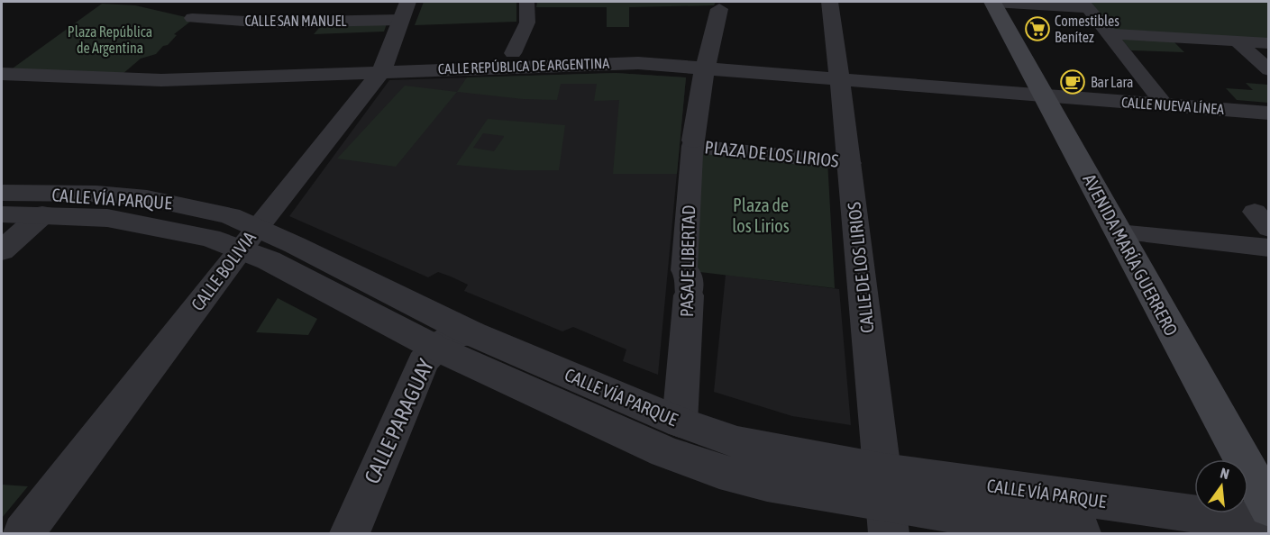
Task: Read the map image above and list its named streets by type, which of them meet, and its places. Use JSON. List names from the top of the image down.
{
  "streets": {
    "main road": ["AVENIDA MARÍA GUERRERO"],
    "street": [
      "CALLE SAN MANUEL",
      "CALLE REPÚBLICA DE ARGENTINA",
      "CALLE NUEVA LÍNEA",
      "PLAZA DE LOS LIRIOS",
      "CALLE VÍA PARQUE",
      "PASAJE LIBERTAD",
      "CALLE DE LOS LIRIOS",
      "CALLE BOLIVIA",
      "CALLE PARAGUAY"
    ]
  },
  "crossings": [
    ["CALLE SAN MANUEL", "CALLE BOLIVIA"],
    ["CALLE REPÚBLICA DE ARGENTINA", "CALLE NUEVA LÍNEA"],
    ["CALLE REPÚBLICA DE ARGENTINA", "AVENIDA MARÍA GUERRERO"],
    ["CALLE REPÚBLICA DE ARGENTINA", "PASAJE LIBERTAD"],
    ["CALLE REPÚBLICA DE ARGENTINA", "CALLE DE LOS LIRIOS"],
    ["CALLE REPÚBLICA DE ARGENTINA", "CALLE BOLIVIA"],
    ["CALLE NUEVA LÍNEA", "AVENIDA MARÍA GUERRERO"],
    ["PLAZA DE LOS LIRIOS", "PASAJE LIBERTAD"],
    ["PLAZA DE LOS LIRIOS", "CALLE DE LOS LIRIOS"],
    ["CALLE VÍA PARQUE", "PASAJE LIBERTAD"],
    ["CALLE VÍA PARQUE", "CALLE DE LOS LIRIOS"],
    ["CALLE VÍA PARQUE", "CALLE BOLIVIA"],
    ["CALLE VÍA PARQUE", "CALLE PARAGUAY"]
  ],
  "parks": ["Plaza República de Argentina", "Plaza de los Lirios"],
  "places": {
    "supermarket": ["Comestibles Benítez"],
    "cafe": ["Bar Lara"]
  },
  "north": "top"
}
